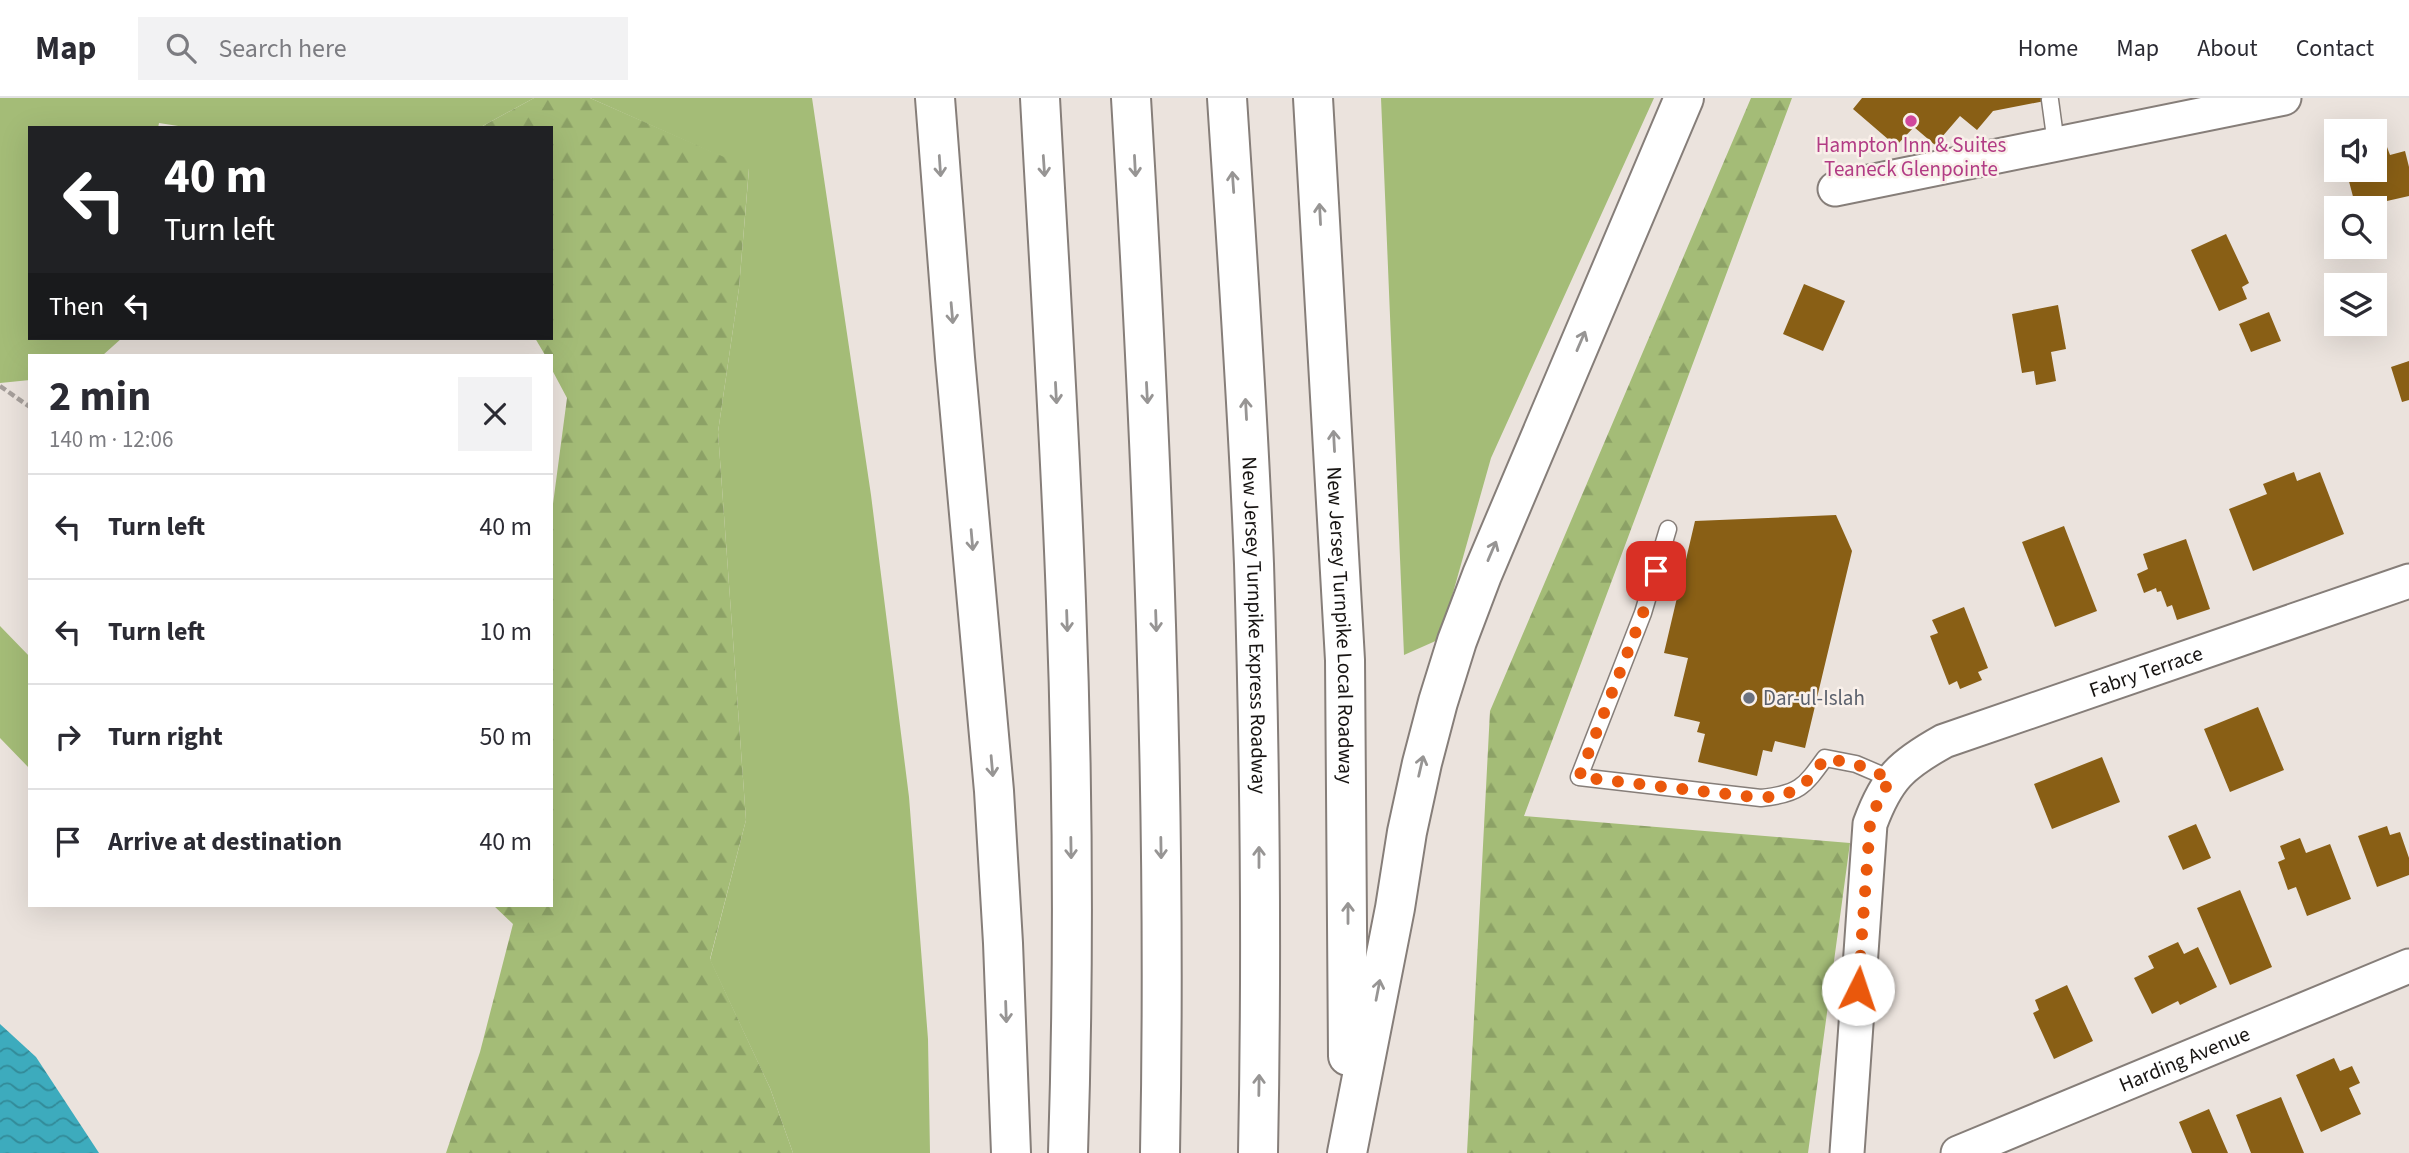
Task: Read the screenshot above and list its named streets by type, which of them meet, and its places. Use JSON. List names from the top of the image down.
{
  "streets": {
    "highway": ["New Jersey Turnpike Express Roadway", "New Jersey Turnpike Local Roadway"],
    "street": ["Fabry Terrace", "Harding Avenue"]
  },
  "places": ["Hampton Inn & Suites Teaneck Glenpointe", "Dar-ul-Islah"],
  "page": {
    "header": "Map",
    "search": "Search here",
    "nav": [
      "Home",
      "Map",
      "About",
      "Contact"
    ],
    "turn": ["40 m", "Turn left"],
    "then": "Then",
    "heading": ["2 min", "140 m · 12:06"],
    "list": [
      {
        "name": "Turn left",
        "value": "40 m"
      },
      {
        "name": "Turn left",
        "value": "10 m"
      },
      {
        "name": "Turn right",
        "value": "50 m"
      },
      {
        "name": "Arrive at destination",
        "value": "40 m"
      }
    ]
  }
}
